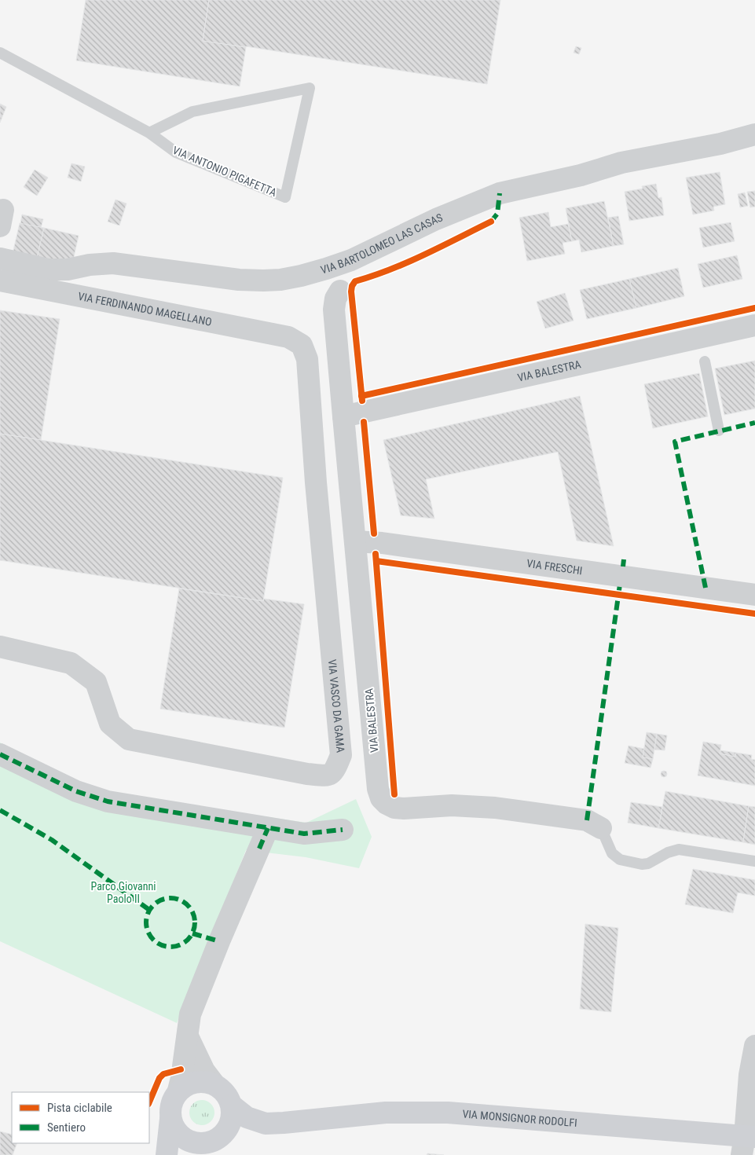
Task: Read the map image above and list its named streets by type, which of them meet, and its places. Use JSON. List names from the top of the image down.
{
  "streets": {
    "street": [
      "VIA BARTOLOMEO LAS CASAS",
      "VIA FERDINANDO MAGELLANO",
      "VIA BALESTRA",
      "VIA FRESCHI",
      "VIA VASCO DA GAMA",
      "VIA MONSIGNOR RODOLFI"
    ],
    "lane": ["VIA ANTONIO PIGAFETTA"]
  },
  "crossings": [
    ["VIA FERDINANDO MAGELLANO", "VIA VASCO DA GAMA"],
    ["VIA BALESTRA", "VIA FRESCHI"]
  ],
  "parks": ["Parco Giovanni Paolo II"],
  "legend": ["Pista ciclabile", "Sentiero"]
}
